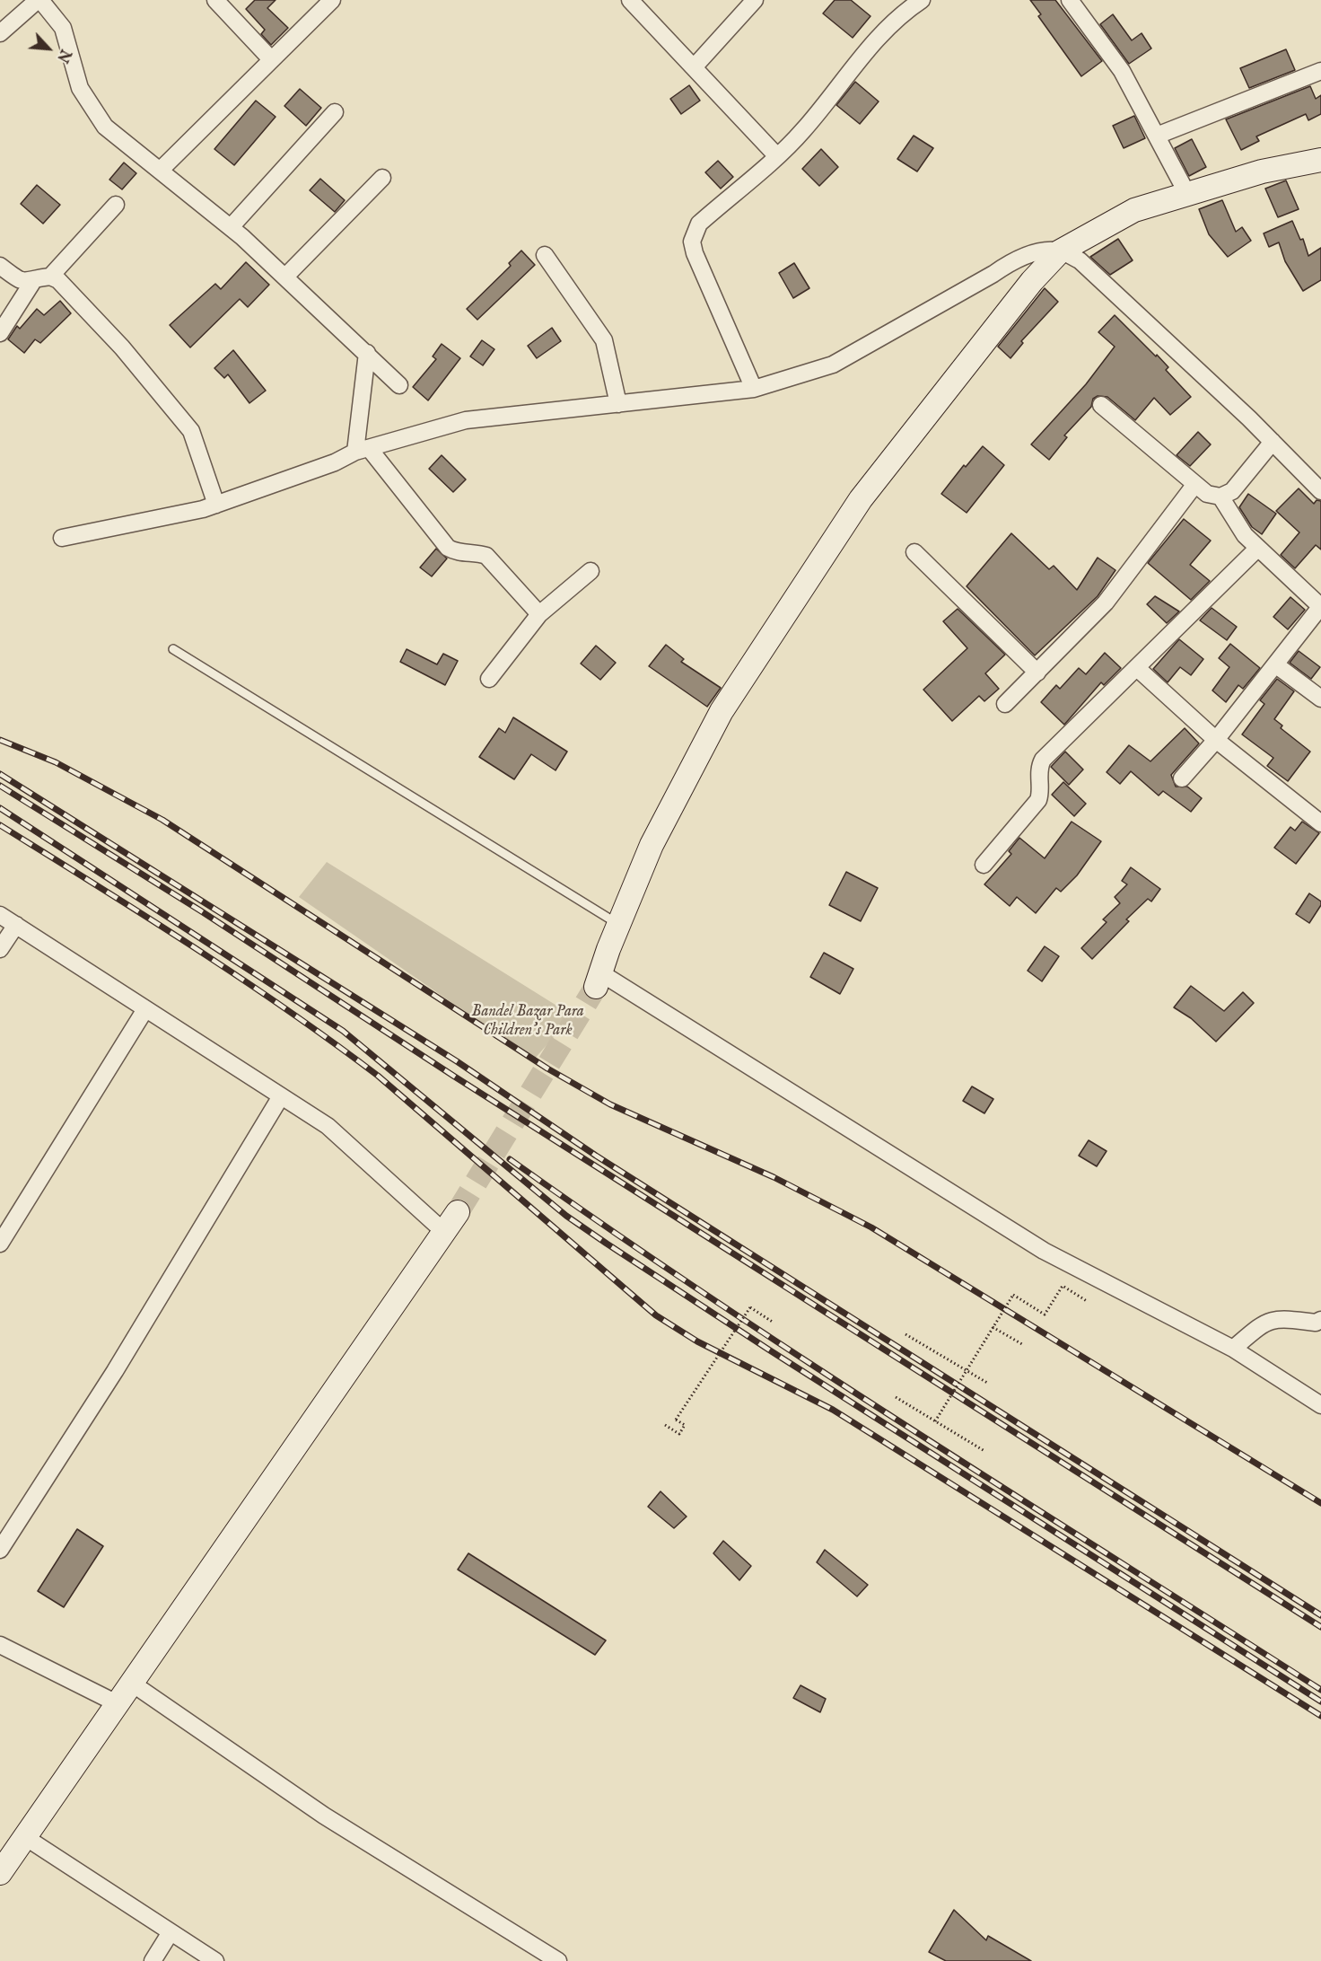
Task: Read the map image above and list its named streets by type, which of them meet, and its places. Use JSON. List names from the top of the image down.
{
  "parks": ["Bandel Bazar Para Children's Park"],
  "north": "bottom right"
}
